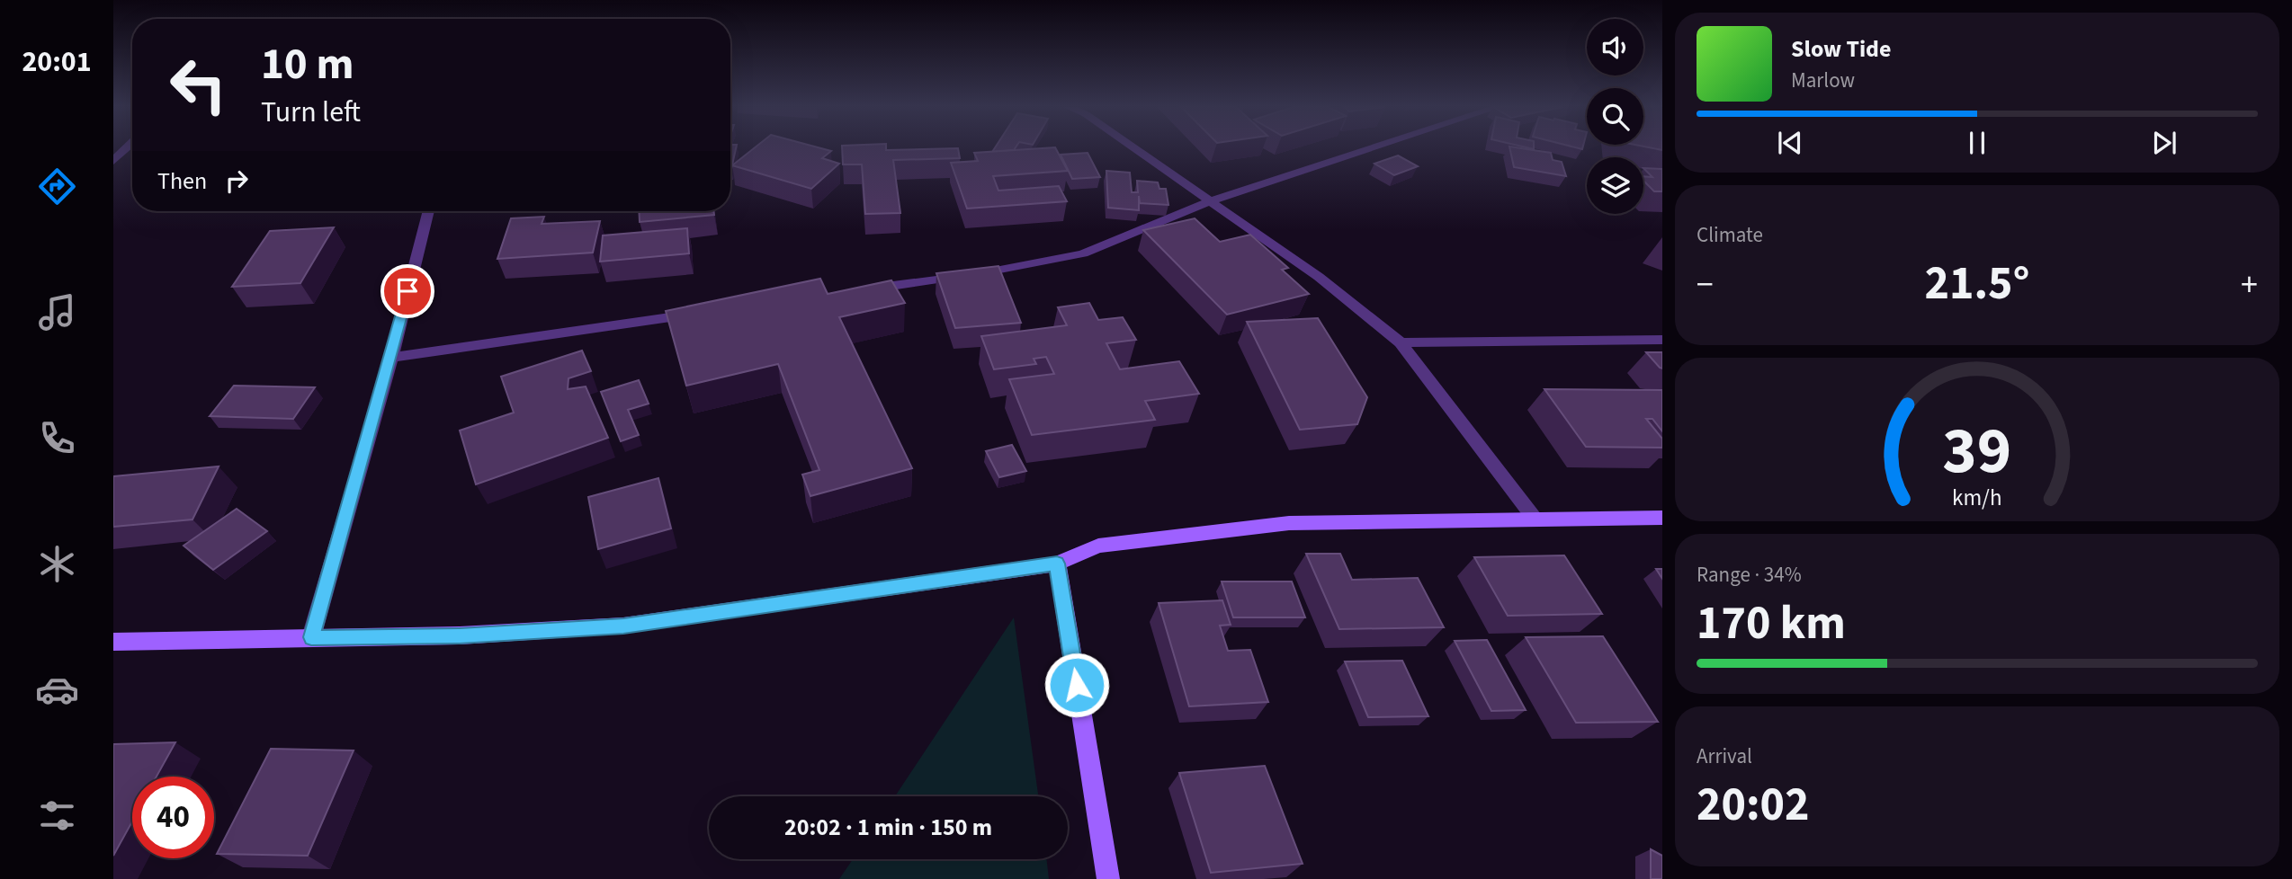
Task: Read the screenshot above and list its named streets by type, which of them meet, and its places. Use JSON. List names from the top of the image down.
{
  "page": {
    "tabs": "20:01",
    "turn": ["10 m", "Turn left"],
    "song": ["Slow Tide", "Marlow"],
    "then": "Then",
    "tile": [
      "Climate",
      ["Range · 34%", "170 km"],
      ["Arrival", "20:02"]
    ],
    "heat": ["−", "21.5°", "+"],
    "limit": "40",
    "trip": "20:02 · 1 min · 150 m",
    "gauge": ["39", "km/h"]
  }
}
